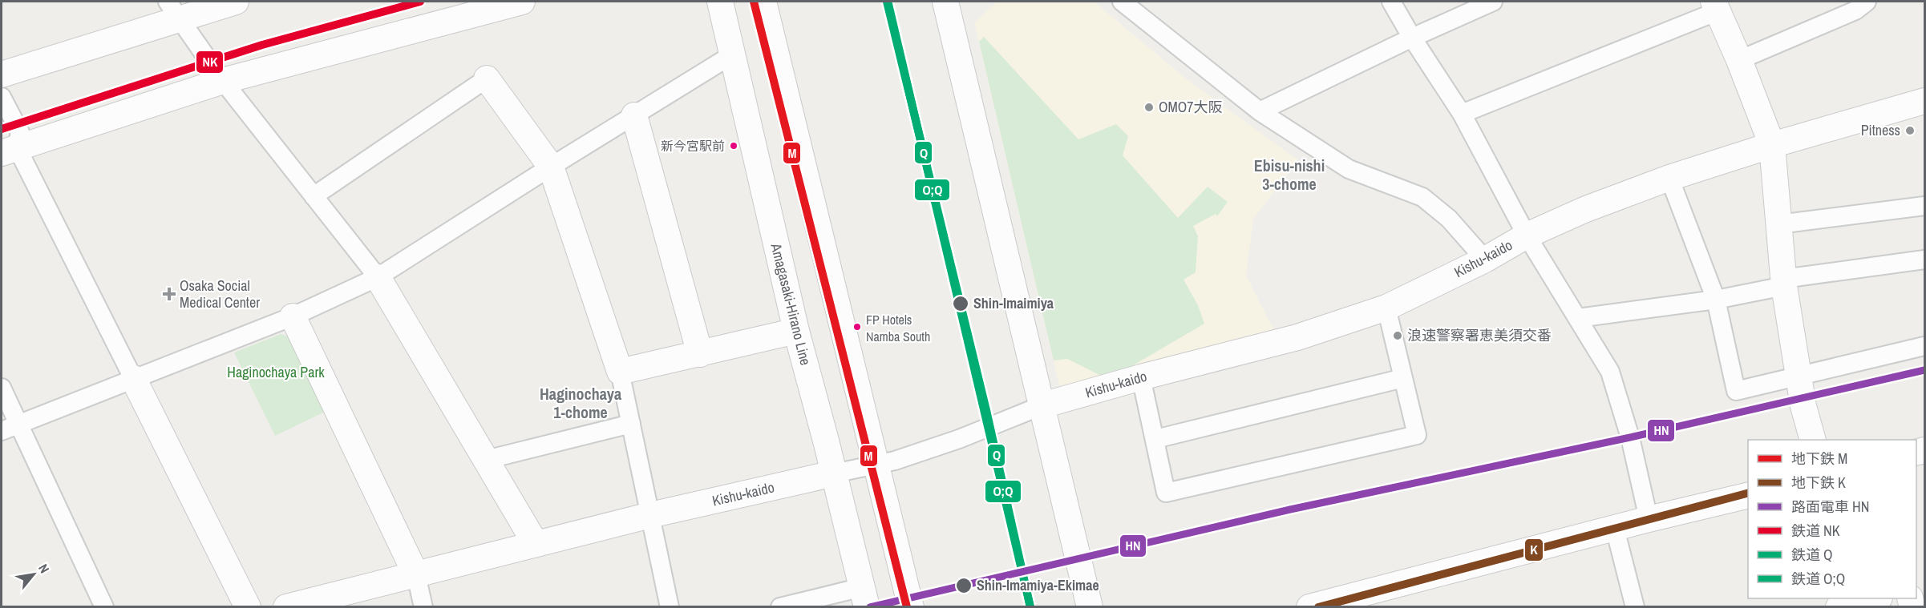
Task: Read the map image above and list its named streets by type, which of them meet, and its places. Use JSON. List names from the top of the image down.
{
  "streets": {
    "street": ["Kishu-kaido", "Amagasaki-Hirano Line"]
  },
  "crossings": [
    ["Kishu-kaido", "Amagasaki-Hirano Line"]
  ],
  "districts": ["Ebisu-nishi 3-chome", "Haginochaya 1-chome"],
  "parks": ["Haginochaya Park"],
  "places": {
    "other": [
      "OMO7大阪",
      "Pitness",
      "新今宮駅前",
      "Shin-Imaimiya",
      "FP Hotels Namba South",
      "浪速警察署恵美須交番",
      "Shin-Imamiya-Ekimae"
    ],
    "health": ["Osaka Social Medical Center"]
  },
  "lines": [
    "metro line M",
    "rail line NK",
    "rail line Q",
    "rail line O;Q",
    "tram line HN",
    "metro line K"
  ],
  "legend": [
    "地下鉄 M",
    "地下鉄 K",
    "路面電車 HN",
    "鉄道 NK",
    "鉄道 Q",
    "鉄道 O;Q"
  ],
  "north": "top right"
}
